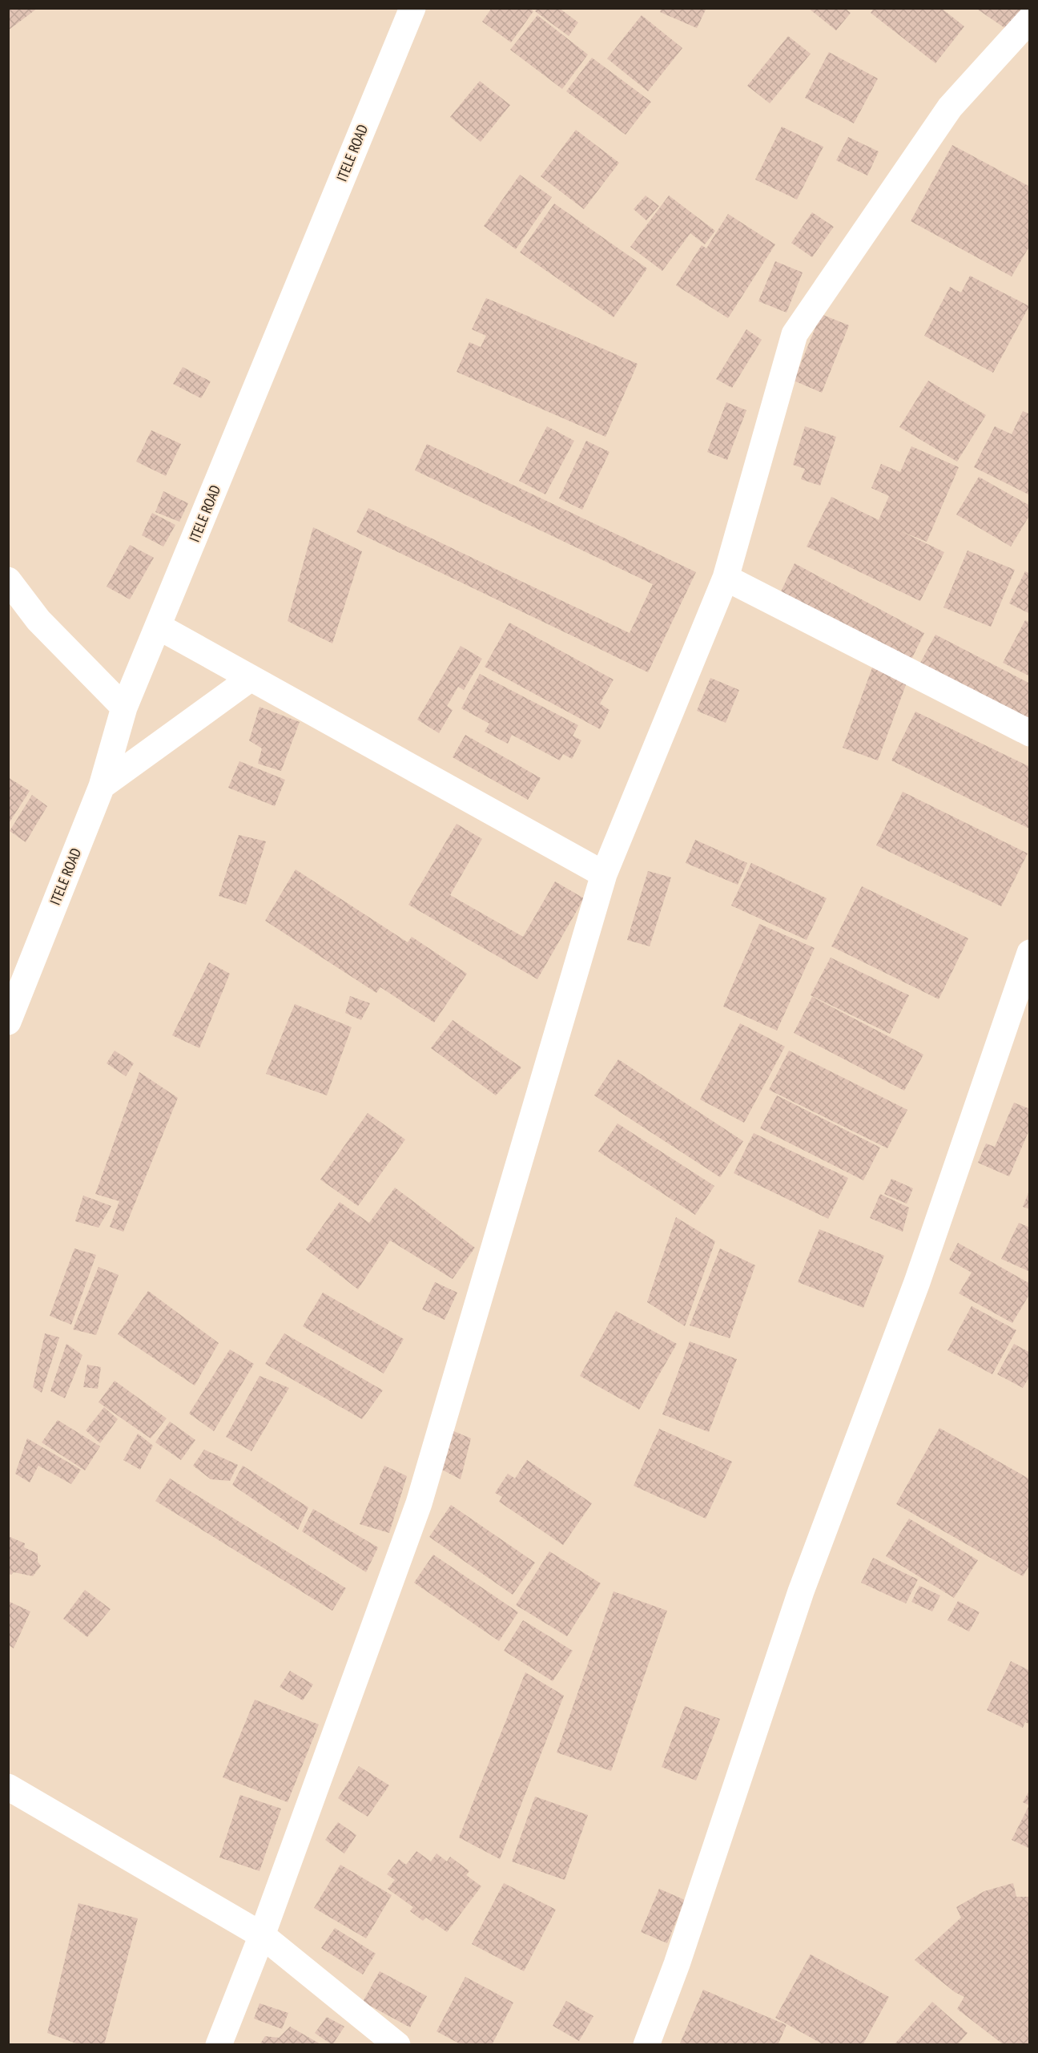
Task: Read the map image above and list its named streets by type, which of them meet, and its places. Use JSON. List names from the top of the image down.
{
  "streets": {
    "street": ["ITELE ROAD"]
  }
}
